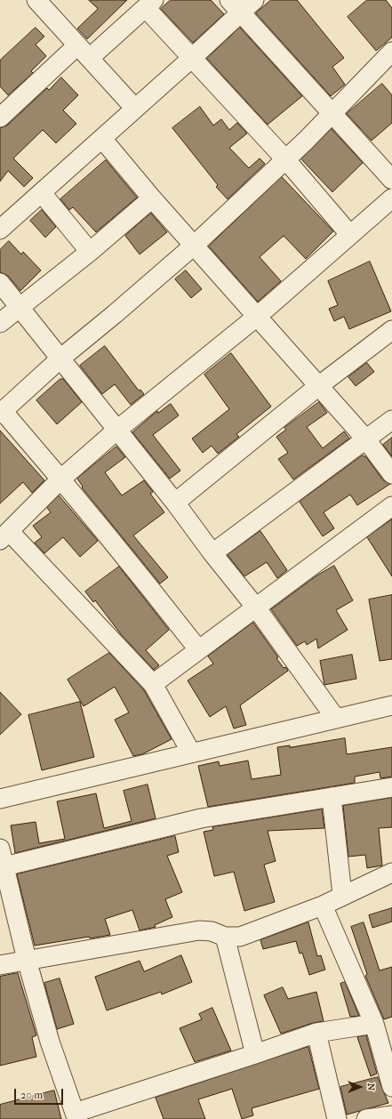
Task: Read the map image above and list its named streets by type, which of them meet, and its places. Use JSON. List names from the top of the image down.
{
  "scale_bar": "20 m",
  "north": "right"
}
